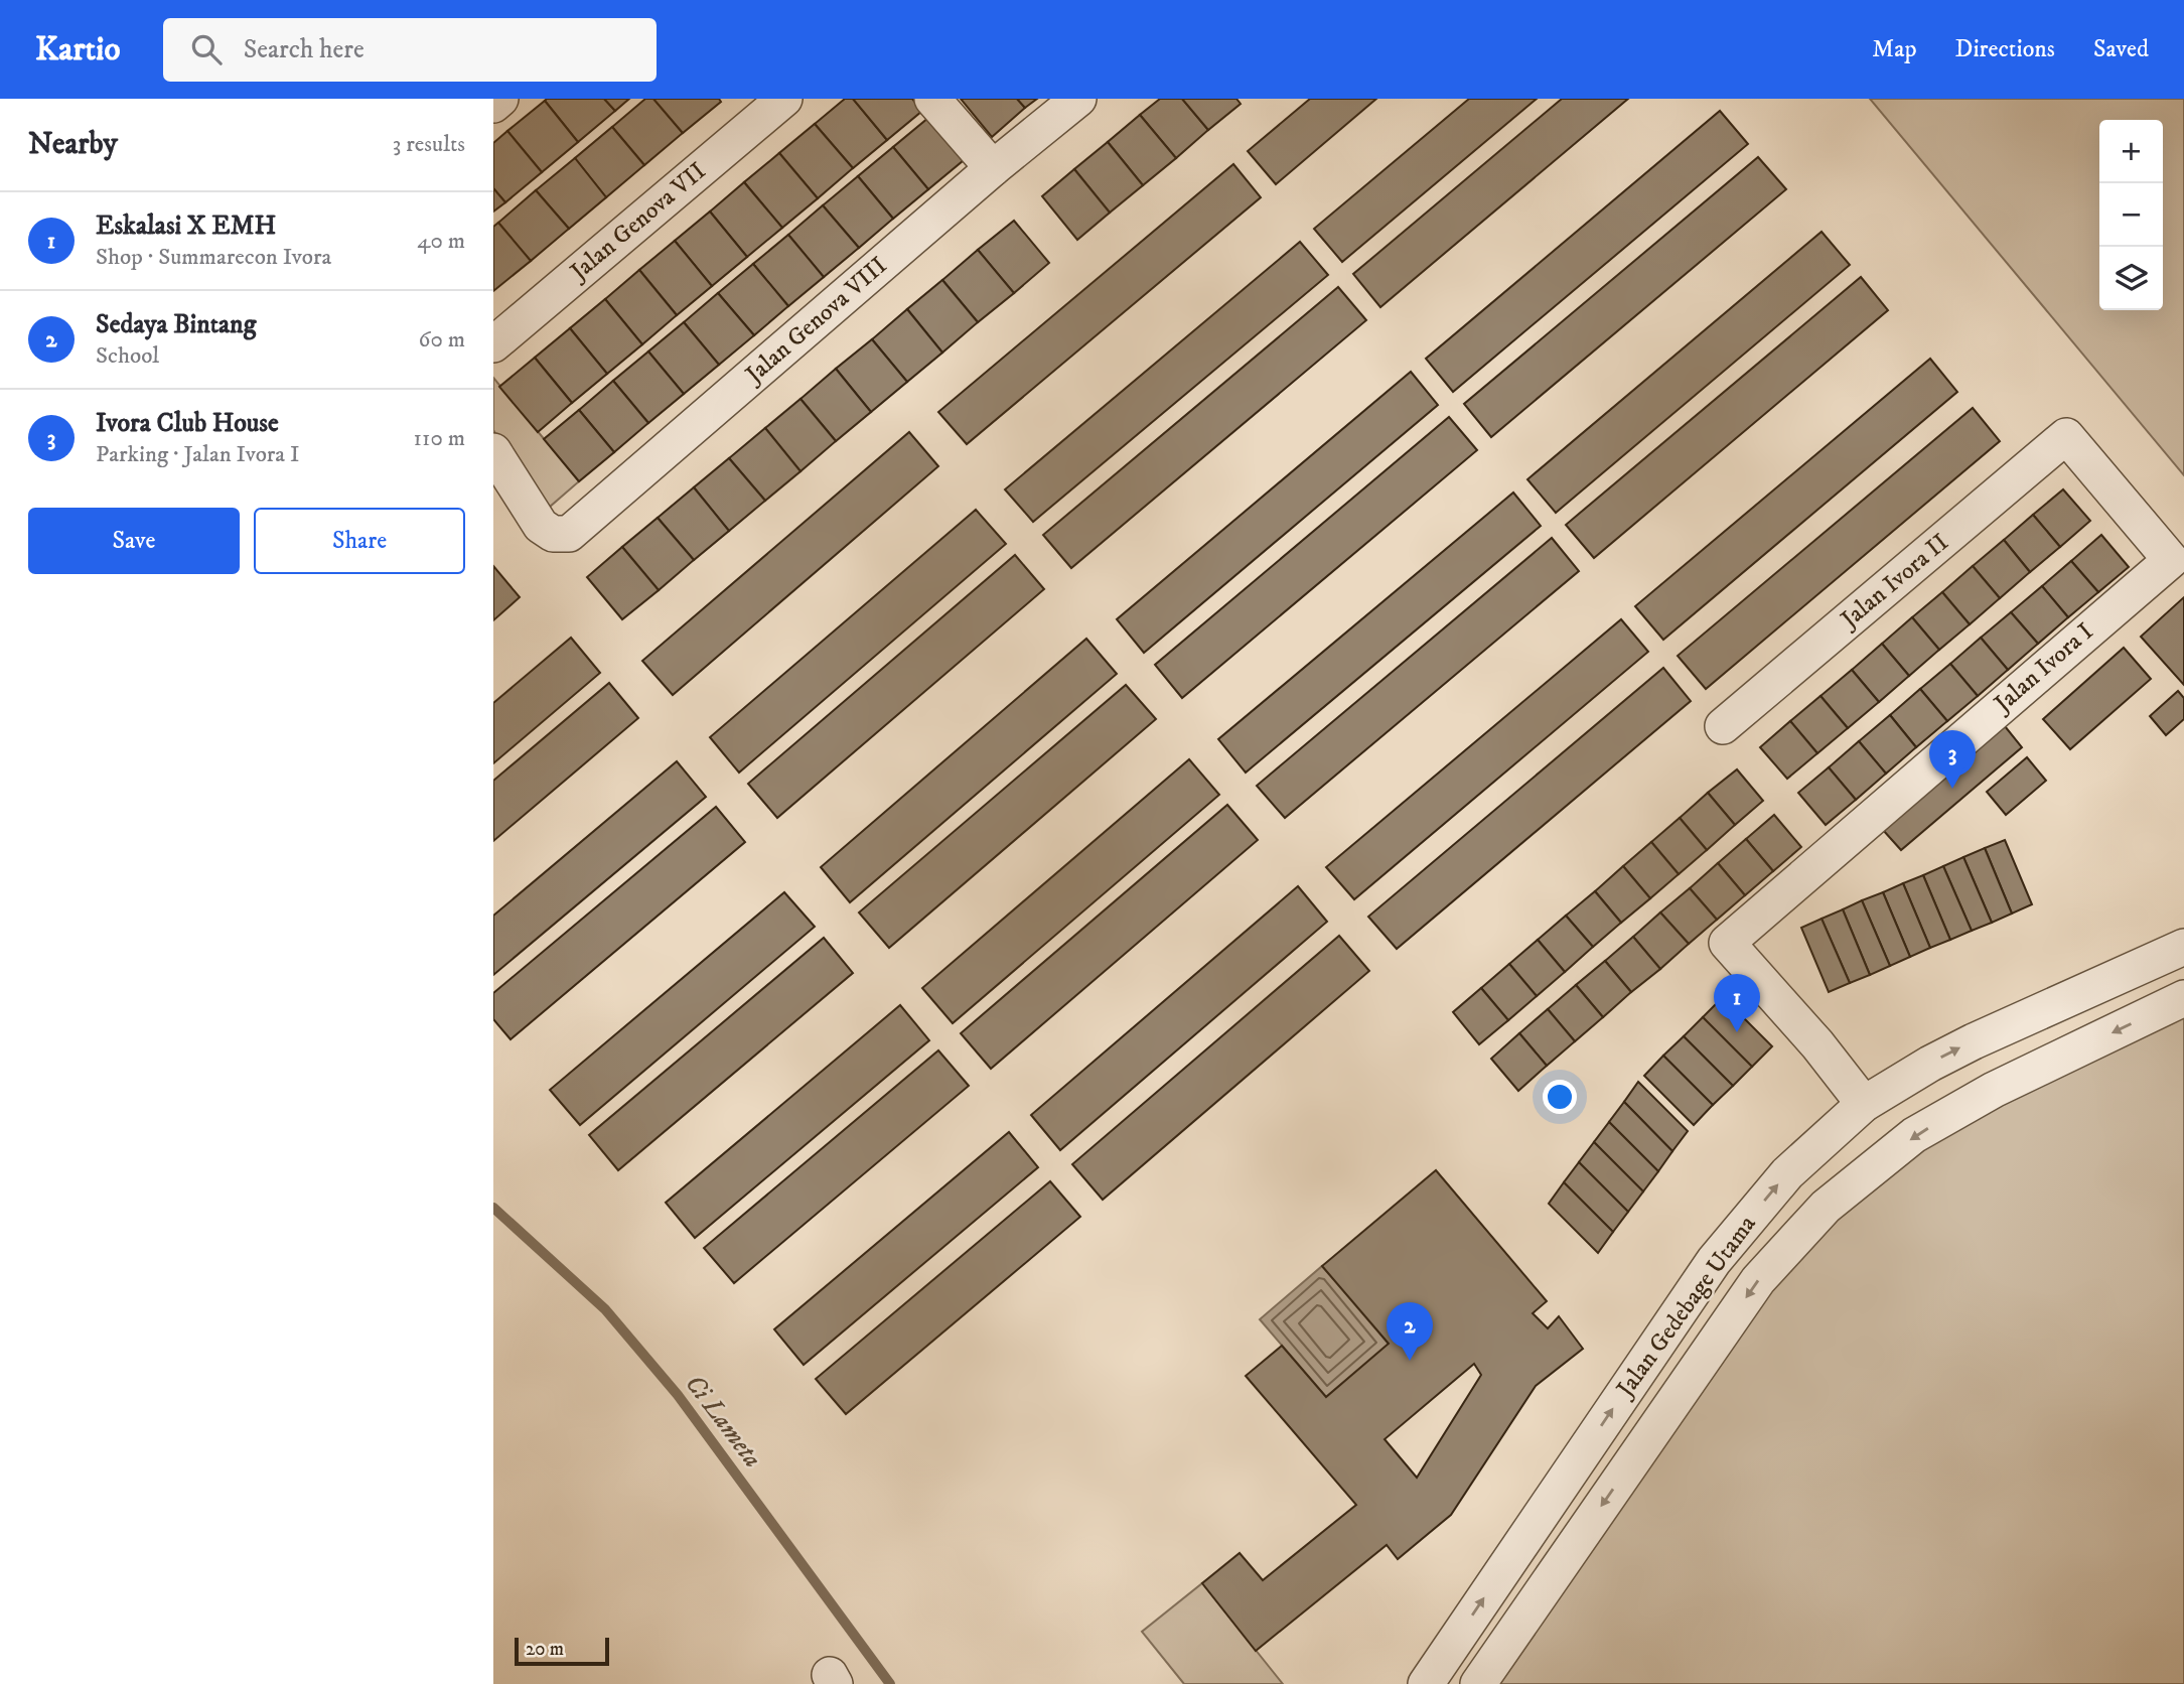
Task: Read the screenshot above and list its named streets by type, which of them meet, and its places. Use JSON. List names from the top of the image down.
{
  "streets": {
    "street": [
      "Jalan Genova VII",
      "Jalan Genova VIII",
      "Jalan Ivora II",
      "Jalan Ivora I",
      "Jalan Gedebage Utama"
    ]
  },
  "crossings": [
    ["Jalan Ivora II", "Jalan Ivora I"],
    ["Jalan Ivora I", "Jalan Gedebage Utama"]
  ],
  "water": ["Ci Lameta"],
  "scale_bar": "20 m",
  "page": {
    "header": "Kartio",
    "search": "Search here",
    "nav": ["Map", "Directions", "Saved"],
    "heading": ["Nearby", "3 results"],
    "map_buttons": ["+", "−"],
    "list": [
      {
        "mark": "1",
        "name": "Eskalasi X EMH",
        "note": "Shop · Summarecon Ivora",
        "value": "40 m"
      },
      {
        "mark": "2",
        "name": "Sedaya Bintang",
        "note": "School",
        "value": "60 m"
      },
      {
        "mark": "3",
        "name": "Ivora Club House",
        "note": "Parking · Jalan Ivora I",
        "value": "110 m"
      }
    ],
    "buttons": ["Save", "Share"],
    "pins": ["3", "1", "2"],
    "scale": "20 m"
  }
}
